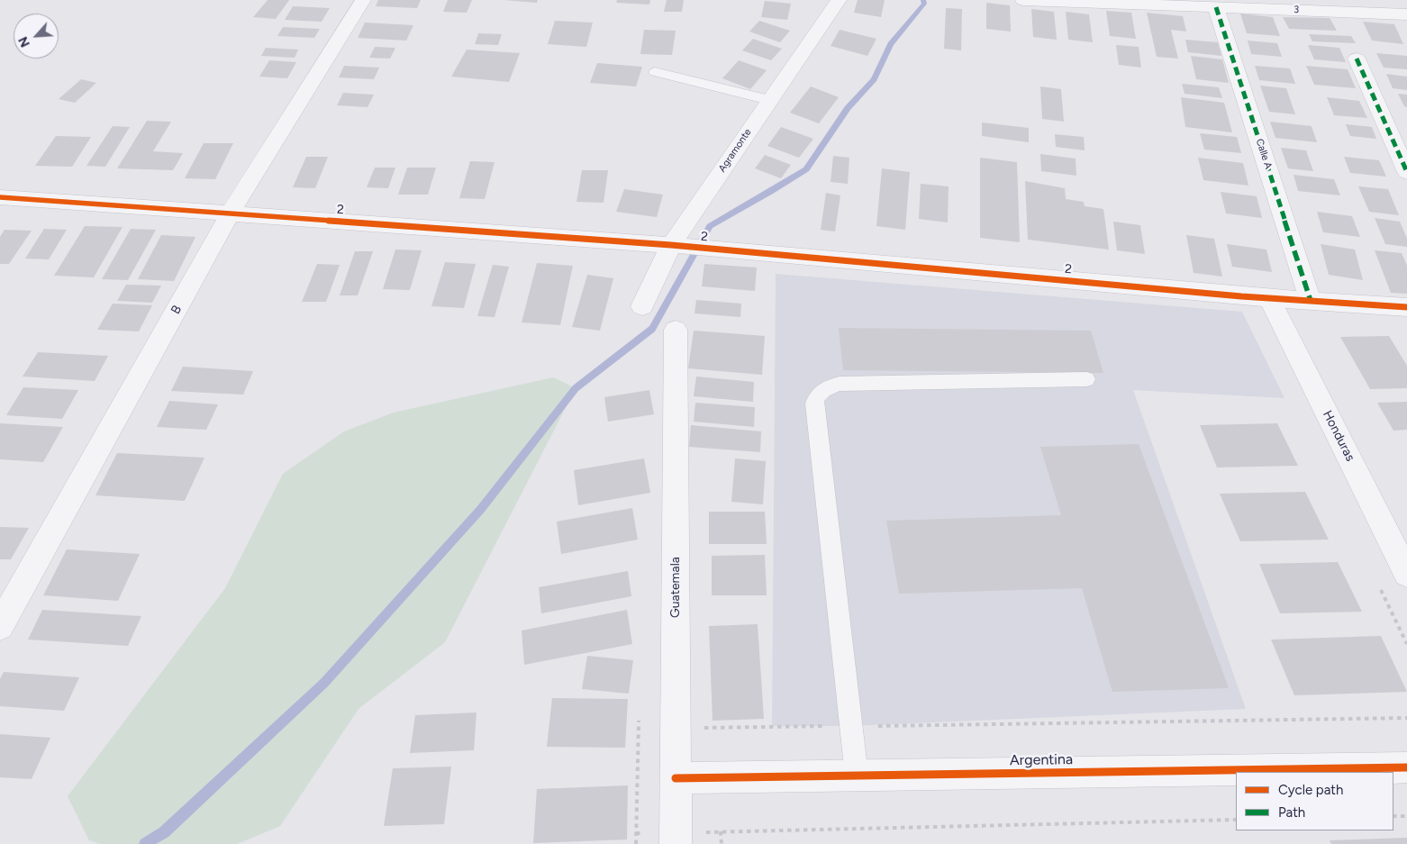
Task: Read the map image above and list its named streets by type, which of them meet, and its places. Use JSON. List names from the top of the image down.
{
  "streets": {
    "street": [
      "3",
      "Agramonte",
      "Calle A",
      "2",
      "B",
      "Honduras",
      "Guatemala",
      "Argentina"
    ]
  },
  "crossings": [
    ["3", "Calle A"],
    ["Agramonte", "2"],
    ["Calle A", "2"],
    ["2", "B"],
    ["2", "Honduras"],
    ["Guatemala", "Argentina"]
  ],
  "legend": ["Cycle path", "Path"],
  "north": "bottom left"
}
